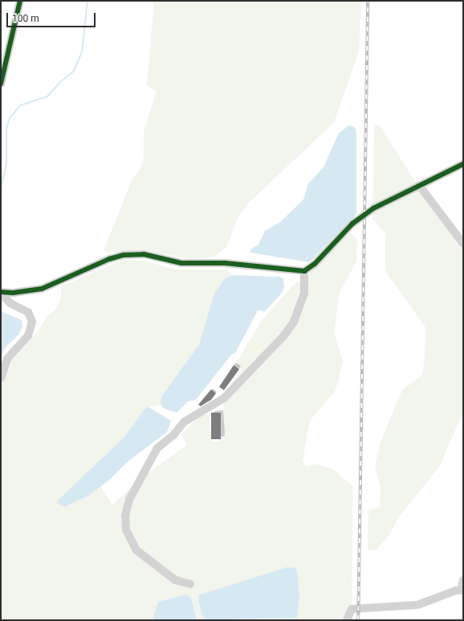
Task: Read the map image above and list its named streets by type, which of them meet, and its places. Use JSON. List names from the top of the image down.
{
  "scale_bar": "100 m"
}
